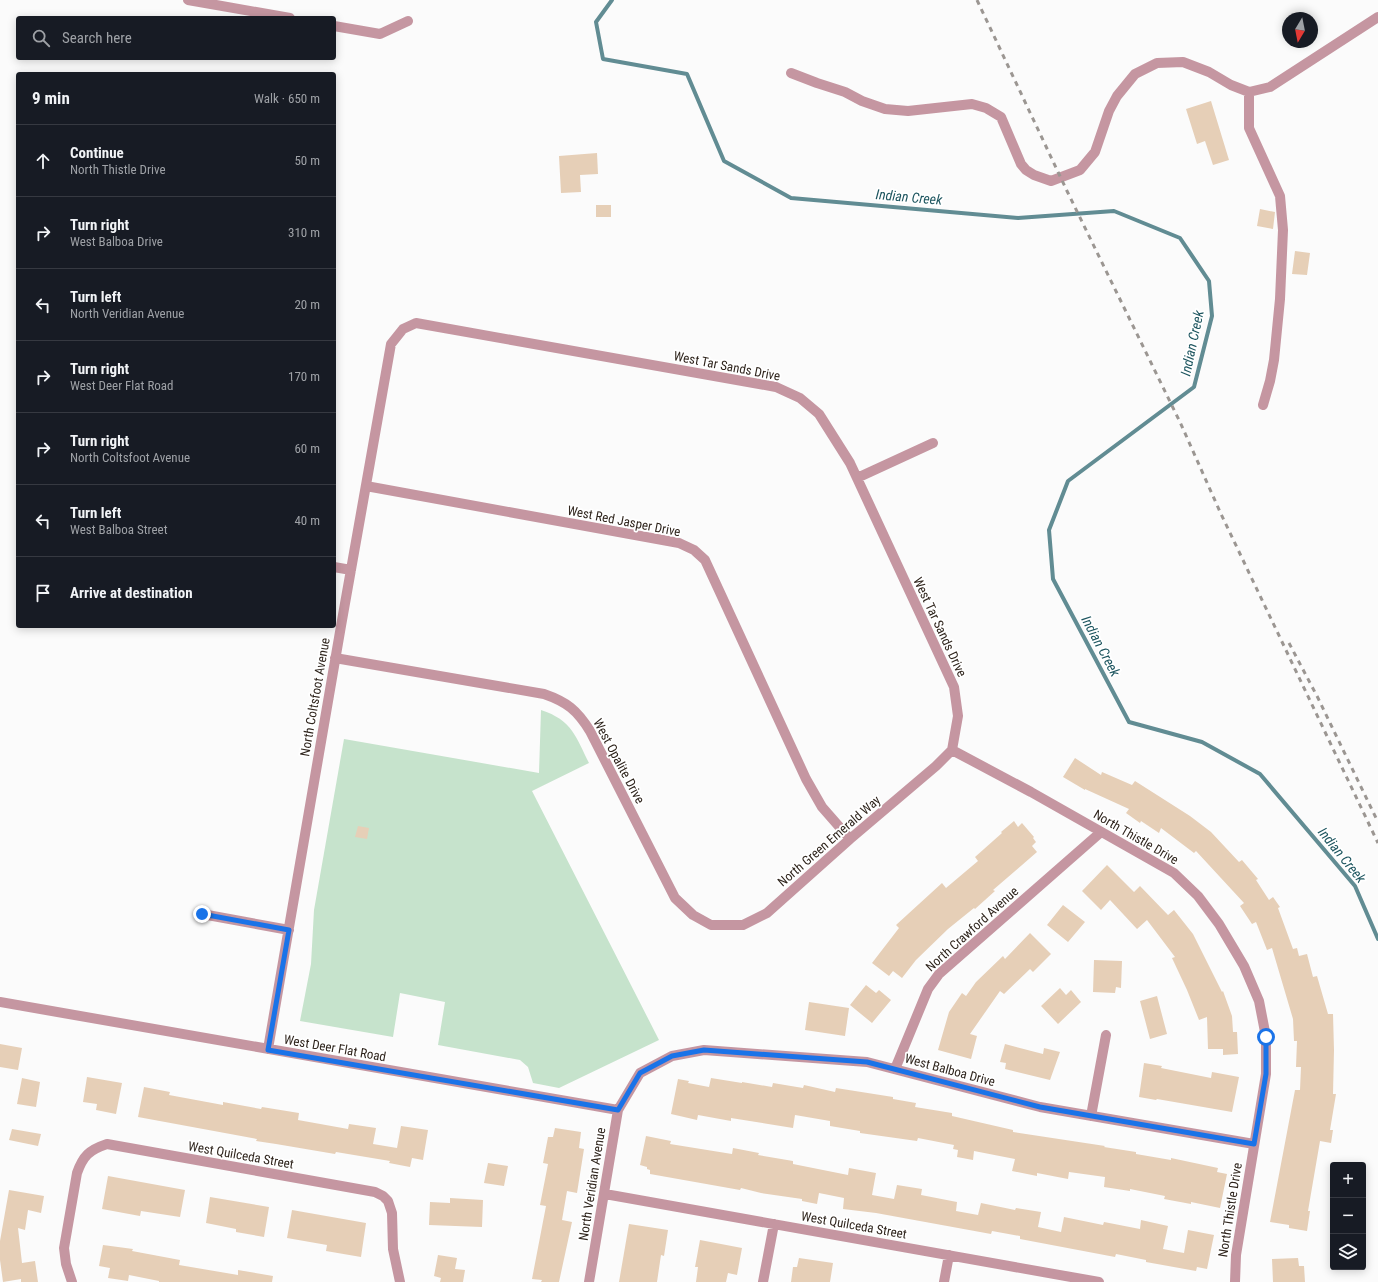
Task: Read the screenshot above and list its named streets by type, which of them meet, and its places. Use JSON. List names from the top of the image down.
{
  "streets": {
    "street": [
      "West Tar Sands Drive",
      "West Red Jasper Drive",
      "North Coltsfoot Avenue",
      "West Opalite Drive",
      "North Thistle Drive",
      "North Green Emerald Way",
      "North Crawford Avenue",
      "West Deer Flat Road",
      "West Balboa Drive",
      "West Quilceda Street",
      "North Veridian Avenue"
    ]
  },
  "crossings": [
    ["West Tar Sands Drive", "North Coltsfoot Avenue"],
    ["West Tar Sands Drive", "North Thistle Drive"],
    ["West Tar Sands Drive", "North Green Emerald Way"],
    ["West Red Jasper Drive", "North Coltsfoot Avenue"],
    ["West Red Jasper Drive", "North Green Emerald Way"],
    ["North Coltsfoot Avenue", "West Opalite Drive"],
    ["North Coltsfoot Avenue", "West Deer Flat Road"],
    ["West Opalite Drive", "North Green Emerald Way"],
    ["North Thistle Drive", "North Green Emerald Way"],
    ["North Thistle Drive", "North Crawford Avenue"],
    ["North Thistle Drive", "West Balboa Drive"],
    ["North Crawford Avenue", "West Balboa Drive"],
    ["West Deer Flat Road", "North Veridian Avenue"],
    ["West Balboa Drive", "North Veridian Avenue"],
    ["West Quilceda Street", "North Veridian Avenue"]
  ],
  "water": ["Indian Creek"],
  "north": "bottom",
  "page": {
    "search": "Search here",
    "heading": ["9 min", "Walk · 650 m"],
    "list": [
      ["Continue", "North Thistle Drive", "50 m"],
      ["Turn right", "West Balboa Drive", "310 m"],
      ["Turn left", "North Veridian Avenue", "20 m"],
      ["Turn right", "West Deer Flat Road", "170 m"],
      ["Turn right", "North Coltsfoot Avenue", "60 m"],
      ["Turn left", "West Balboa Street", "40 m"],
      "Arrive at destination"
    ],
    "map_buttons": ["+", "−"]
  }
}
